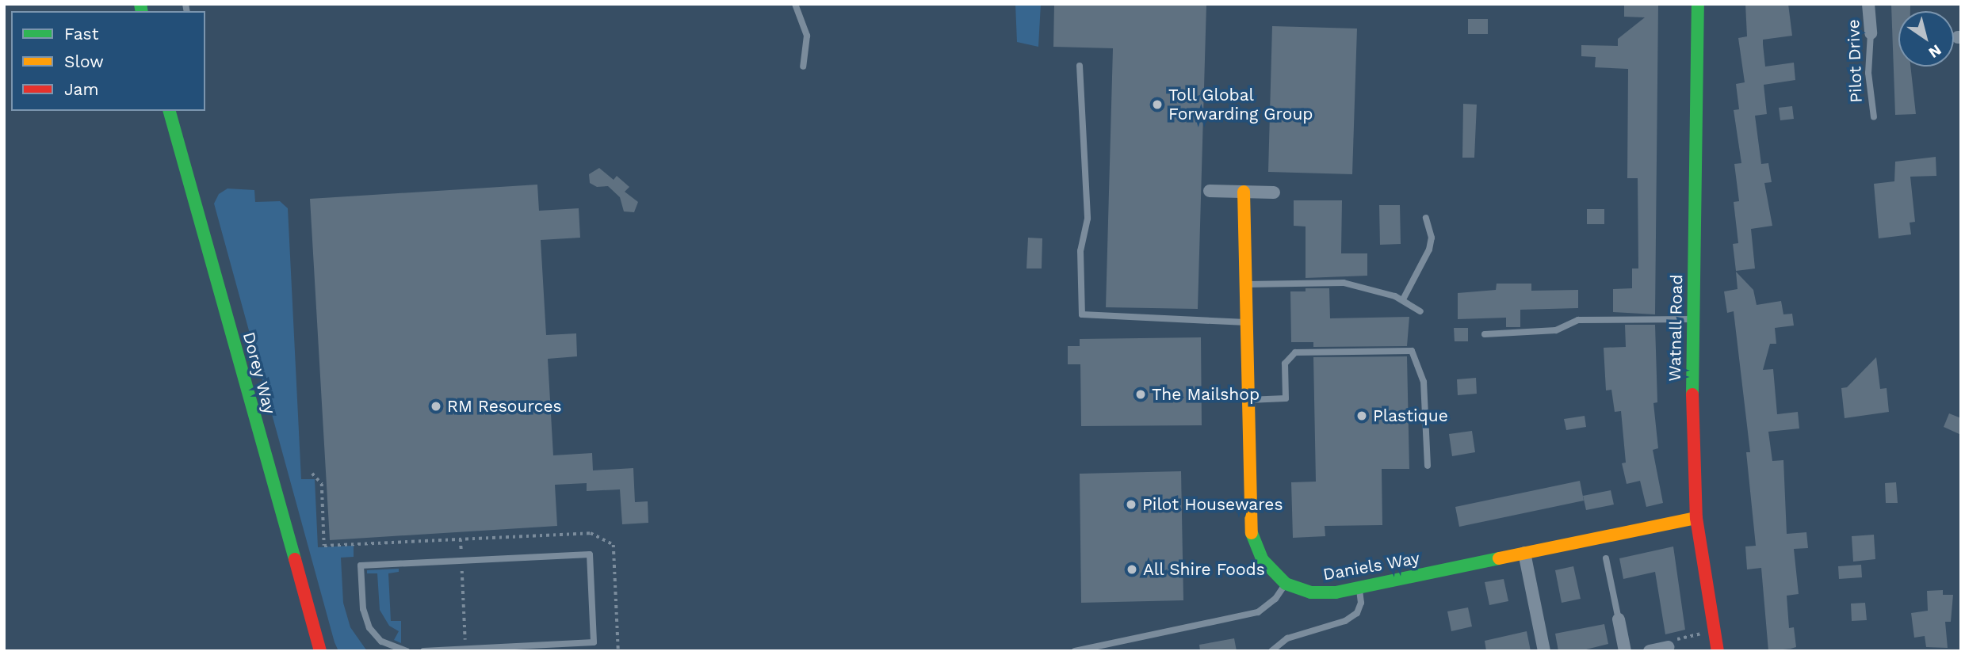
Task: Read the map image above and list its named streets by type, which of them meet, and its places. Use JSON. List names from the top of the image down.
{
  "streets": {
    "street": [
      "Pilot Drive",
      "Watnall Road",
      "Dorey Way",
      "Daniels Way"
    ]
  },
  "crossings": [
    ["Watnall Road", "Daniels Way"]
  ],
  "places": [
    "Toll Global Forwarding Group",
    "The Mailshop",
    "RM Resources",
    "Plastique",
    "Pilot Housewares",
    "All Shire Foods"
  ],
  "legend": ["Fast", "Slow", "Jam"],
  "north": "bottom right"
}
